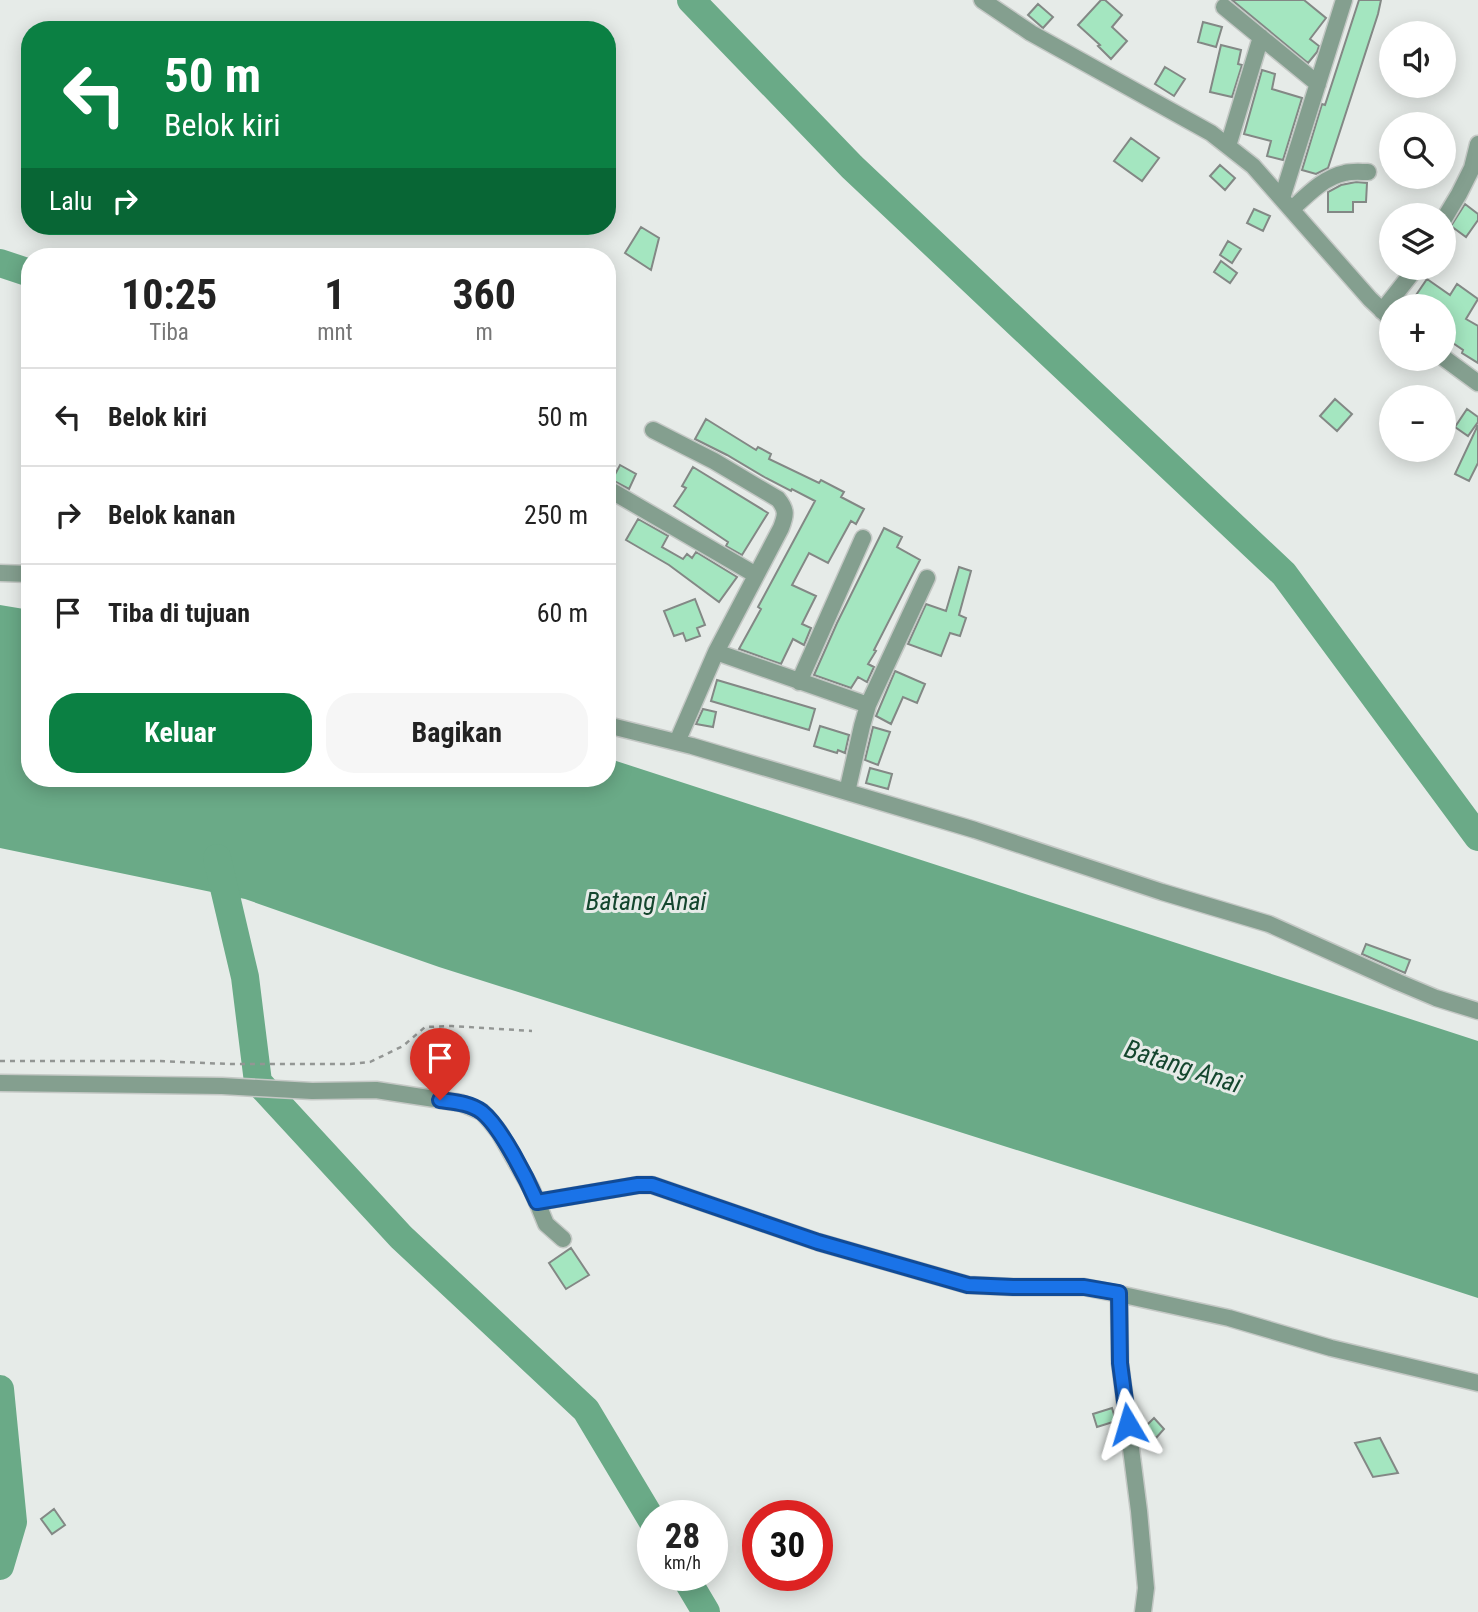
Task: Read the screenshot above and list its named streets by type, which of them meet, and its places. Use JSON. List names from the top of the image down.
{
  "water": ["Batang Anai"],
  "page": {
    "map_buttons": ["+", "−"],
    "turn": ["50 m", "Belok kiri"],
    "then": "Lalu",
    "eta": [
      "10:25",
      "Tiba",
      "1",
      "mnt",
      "360",
      "m"
    ],
    "list": [
      {
        "name": "Belok kiri",
        "value": "50 m"
      },
      {
        "name": "Belok kanan",
        "value": "250 m"
      },
      {
        "name": "Tiba di tujuan",
        "value": "60 m"
      }
    ],
    "buttons": ["Keluar", "Bagikan"],
    "speed": "28 km/h",
    "limit": "30"
  }
}
